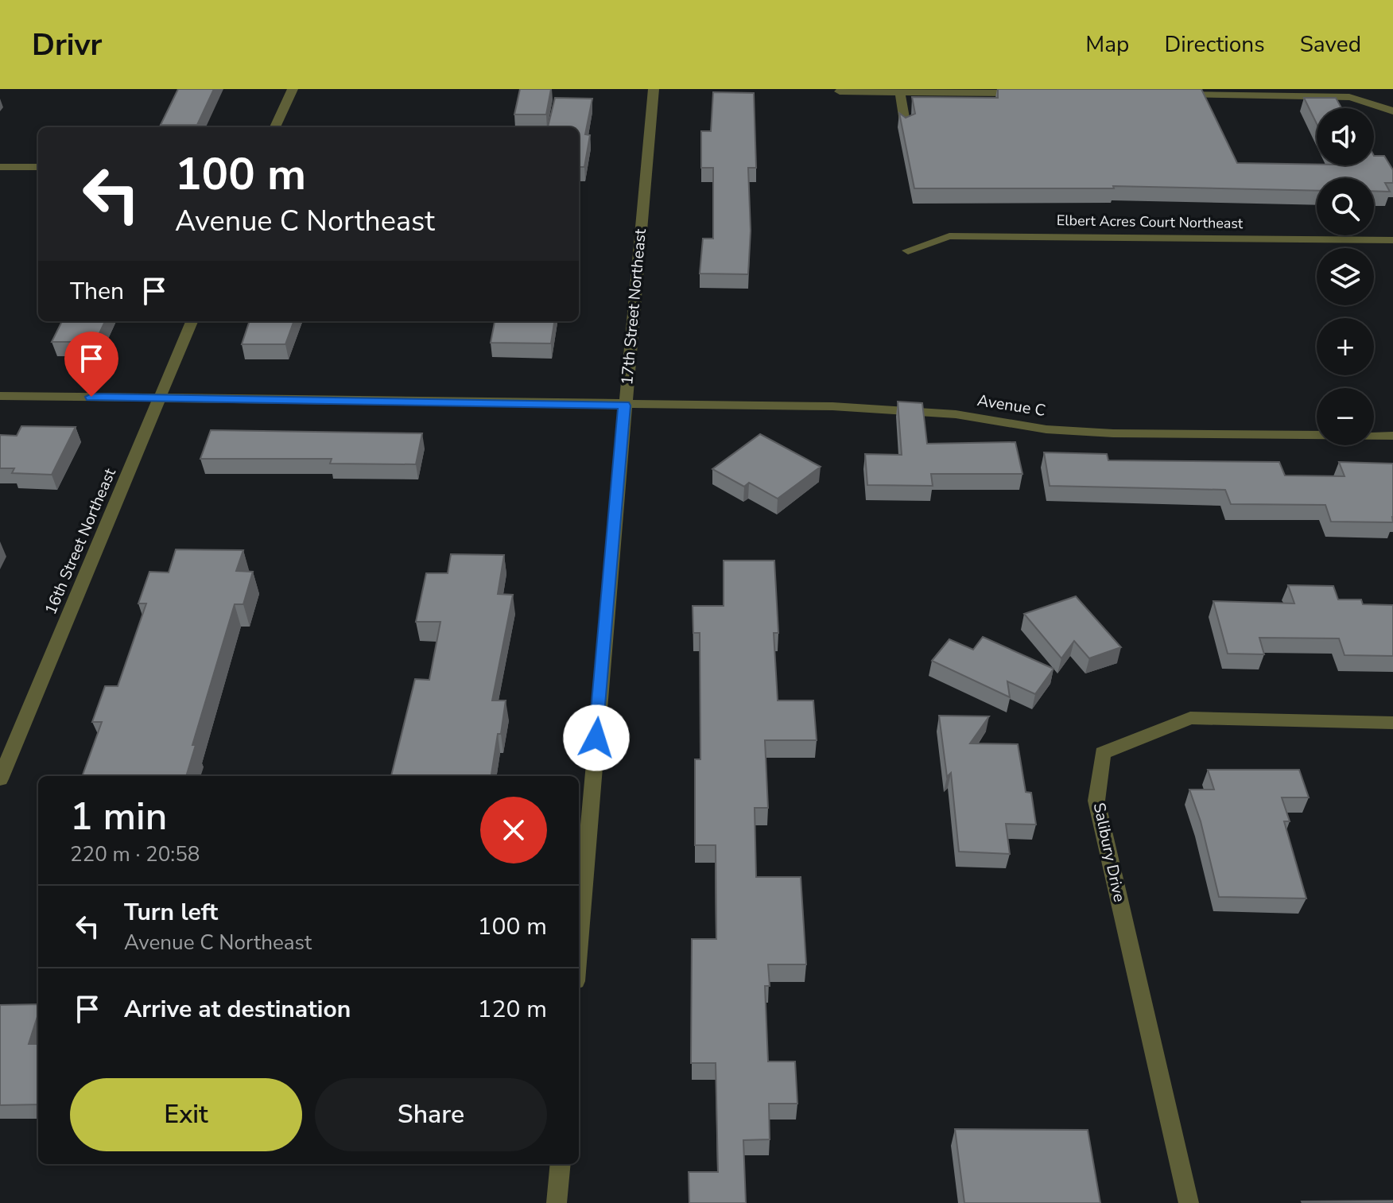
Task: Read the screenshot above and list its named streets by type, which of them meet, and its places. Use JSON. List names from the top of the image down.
{
  "streets": {
    "street": [
      "Elbert Acres Court Northeast",
      "17th Street Northeast",
      "Avenue C",
      "16th Street Northeast",
      "Salibury Drive"
    ]
  },
  "crossings": [
    ["17th Street Northeast", "Avenue C"],
    ["Avenue C", "16th Street Northeast"]
  ],
  "page": {
    "header": "Drivr",
    "nav": ["Map", "Directions", "Saved"],
    "map_buttons": ["+", "−"],
    "turn": ["100 m", "Avenue C Northeast"],
    "then": "Then",
    "heading": ["1 min", "220 m · 20:58"],
    "list": [
      {
        "name": "Turn left",
        "note": "Avenue C Northeast",
        "value": "100 m"
      },
      {
        "name": "Arrive at destination",
        "value": "120 m"
      }
    ],
    "buttons": ["Exit", "Share"]
  }
}
